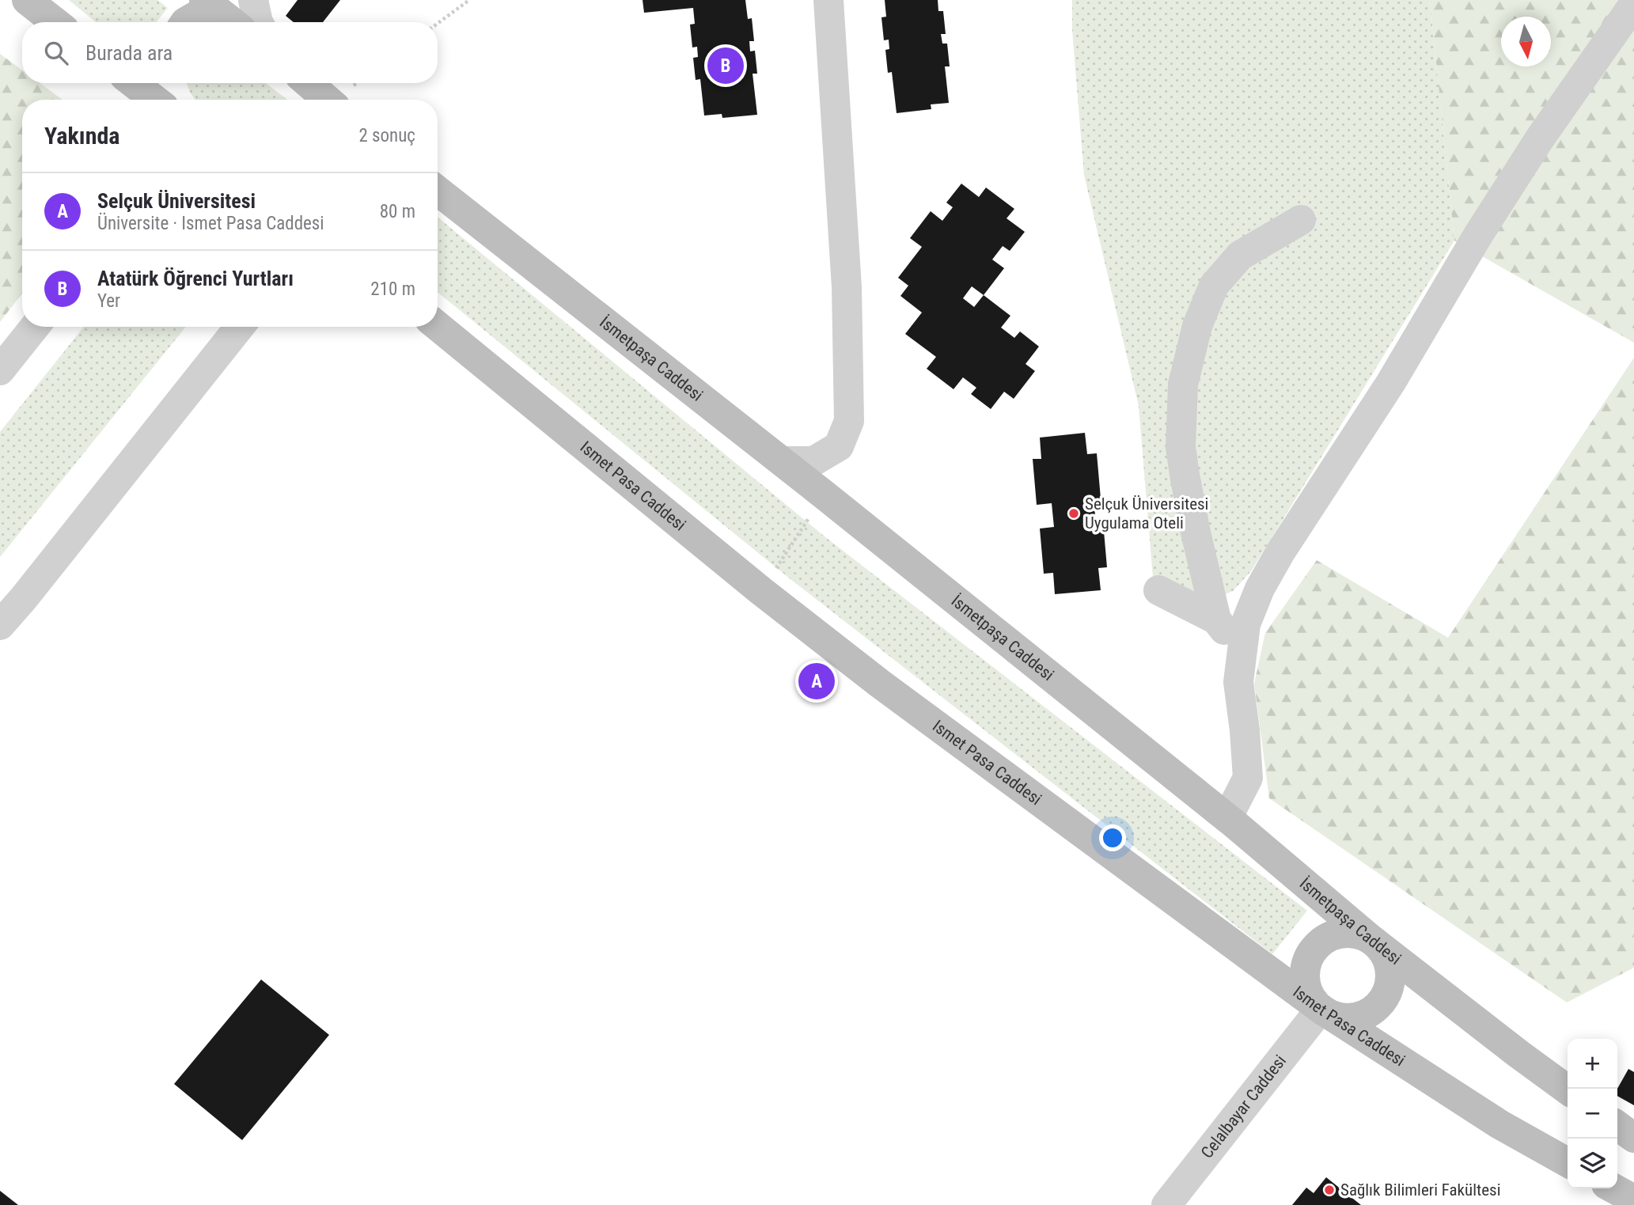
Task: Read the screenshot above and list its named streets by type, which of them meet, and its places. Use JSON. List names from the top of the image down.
{
  "streets": {
    "main road": ["İsmetpaşa Caddesi", "Ismet Pasa Caddesi"],
    "street": ["Celalbayar Caddesi"]
  },
  "crossings": [
    ["İsmetpaşa Caddesi", "Ismet Pasa Caddesi"],
    ["İsmetpaşa Caddesi", "Celalbayar Caddesi"],
    ["Ismet Pasa Caddesi", "Celalbayar Caddesi"]
  ],
  "places": ["Selçuk Üniversitesi Uygulama Oteli", "Sağlık Bilimleri Fakültesi"],
  "north": "bottom",
  "page": {
    "search": "Burada ara",
    "pins": ["B", "A"],
    "heading": ["Yakında", "2 sonuç"],
    "list": [
      {
        "mark": "A",
        "name": "Selçuk Üniversitesi",
        "note": "Üniversite · Ismet Pasa Caddesi",
        "value": "80 m"
      },
      {
        "mark": "B",
        "name": "Atatürk Öğrenci Yurtları",
        "note": "Yer",
        "value": "210 m"
      }
    ],
    "map_buttons": ["+", "−"]
  }
}
